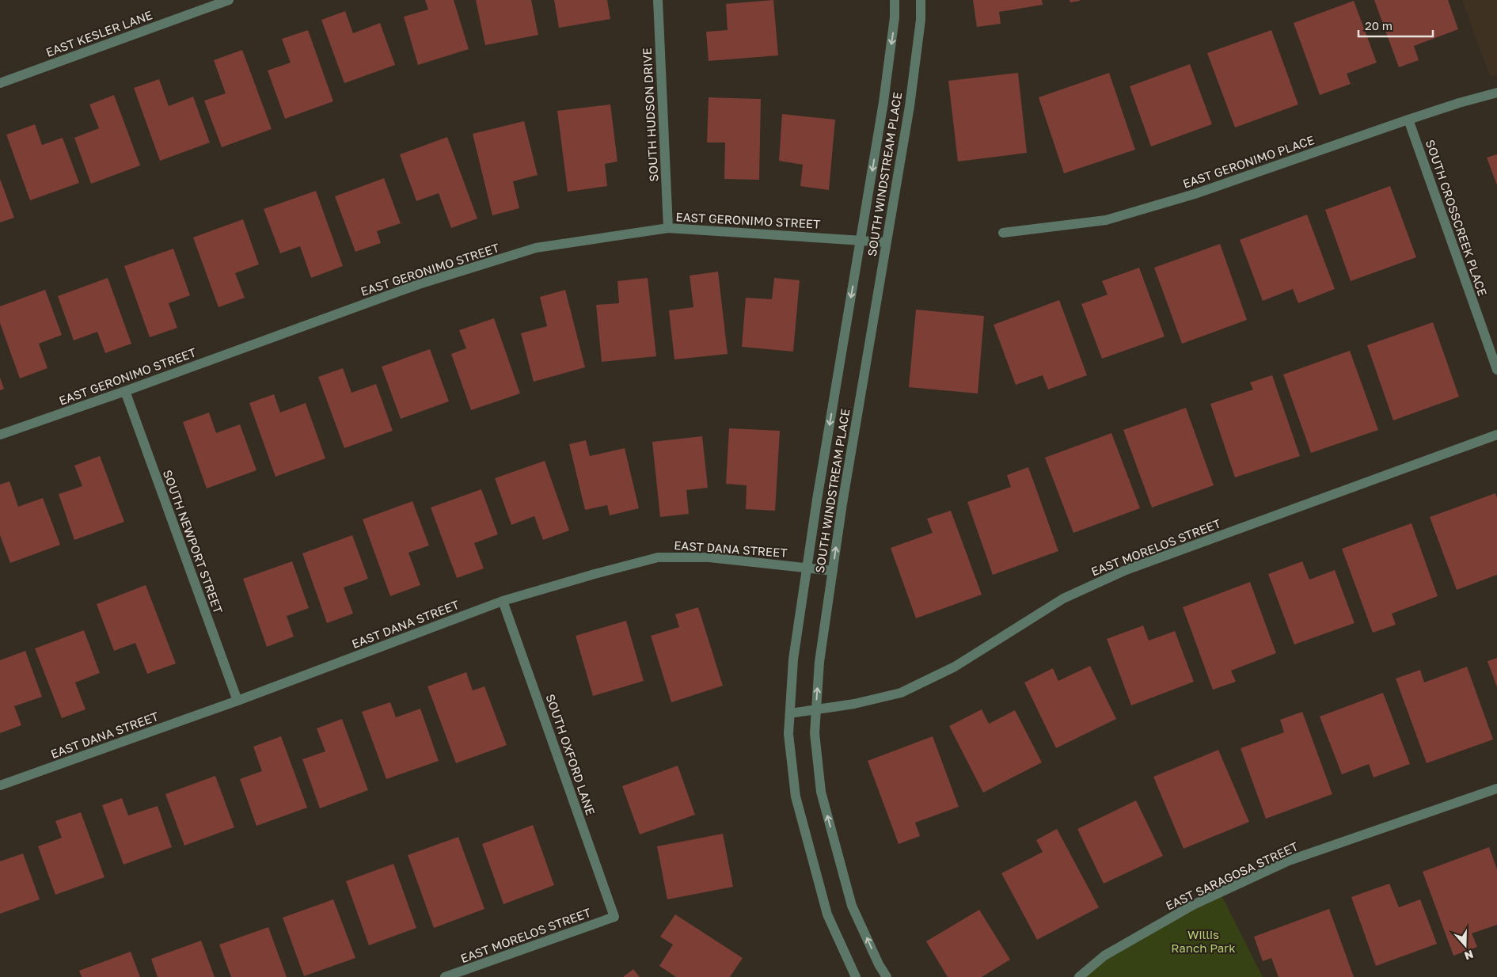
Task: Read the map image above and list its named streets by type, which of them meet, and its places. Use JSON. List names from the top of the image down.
{
  "streets": {
    "street": [
      "EAST KESLER LANE",
      "SOUTH HUDSON DRIVE",
      "EAST GERONIMO PLACE",
      "SOUTH WINDSTREAM PLACE",
      "SOUTH CROSSCREEK PLACE",
      "EAST GERONIMO STREET",
      "SOUTH NEWPORT STREET",
      "EAST MORELOS STREET",
      "EAST DANA STREET",
      "SOUTH OXFORD LANE",
      "EAST SARAGOSA STREET"
    ]
  },
  "crossings": [
    ["SOUTH HUDSON DRIVE", "EAST GERONIMO STREET"],
    ["EAST GERONIMO PLACE", "SOUTH CROSSCREEK PLACE"],
    ["SOUTH WINDSTREAM PLACE", "EAST GERONIMO STREET"],
    ["SOUTH WINDSTREAM PLACE", "EAST MORELOS STREET"],
    ["SOUTH WINDSTREAM PLACE", "EAST DANA STREET"],
    ["EAST GERONIMO STREET", "SOUTH NEWPORT STREET"],
    ["SOUTH NEWPORT STREET", "EAST DANA STREET"],
    ["EAST MORELOS STREET", "SOUTH OXFORD LANE"],
    ["EAST DANA STREET", "SOUTH OXFORD LANE"]
  ],
  "parks": ["Willis Ranch Park"],
  "scale_bar": "20 m",
  "north": "bottom"
}
